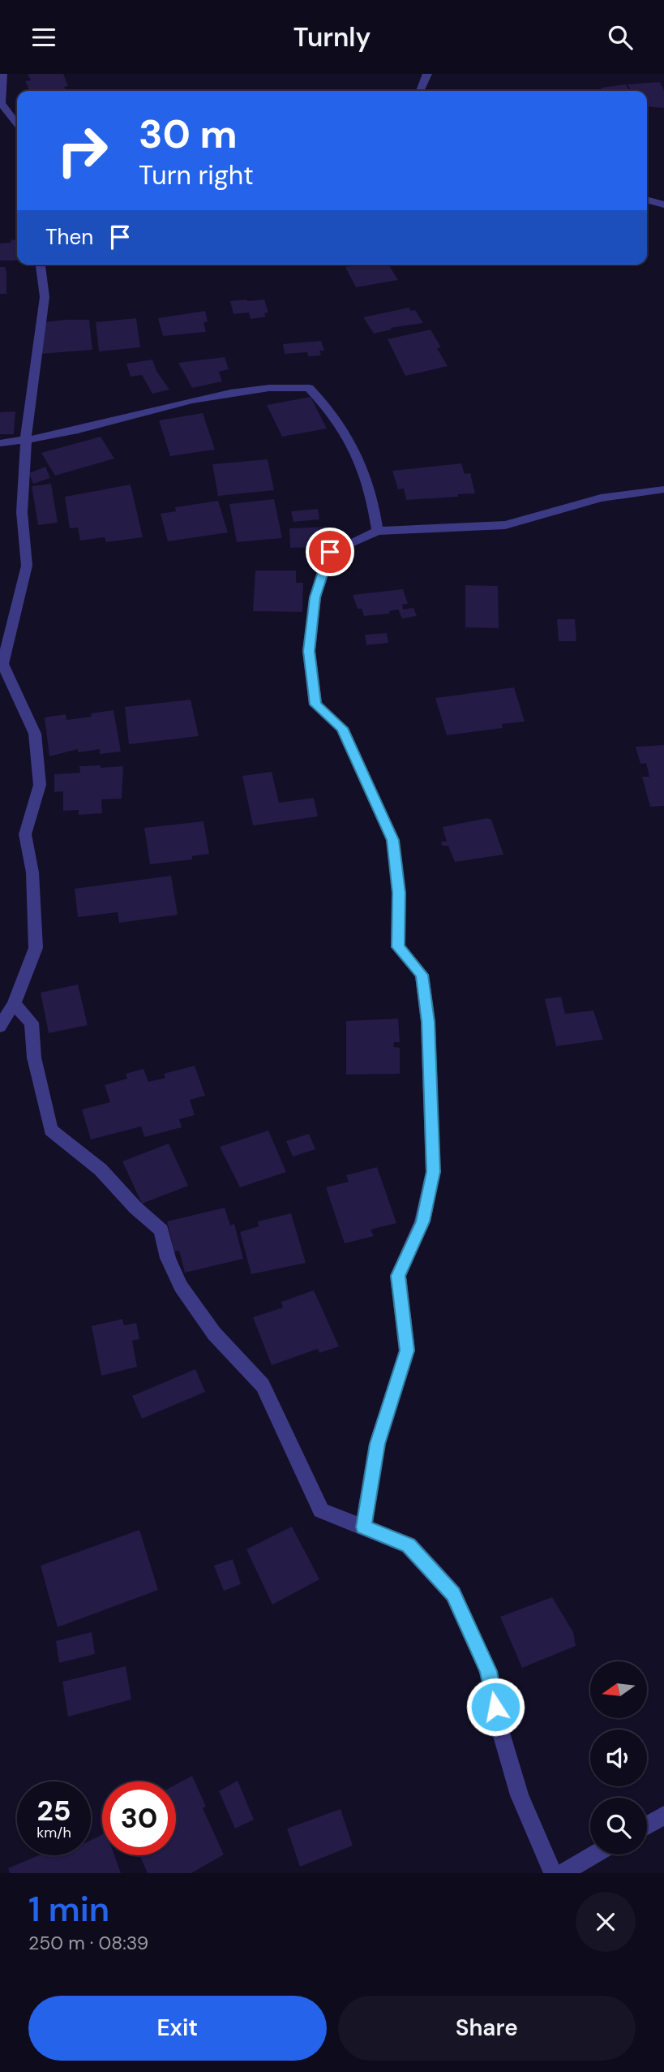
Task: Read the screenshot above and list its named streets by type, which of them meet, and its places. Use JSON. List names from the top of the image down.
{
  "north": "left",
  "page": {
    "header": "Turnly",
    "turn": ["30 m", "Turn right"],
    "then": "Then",
    "speed": "25 km/h",
    "limit": "30",
    "heading": ["1 min", "250 m · 08:39"],
    "buttons": ["Exit", "Share"]
  }
}
